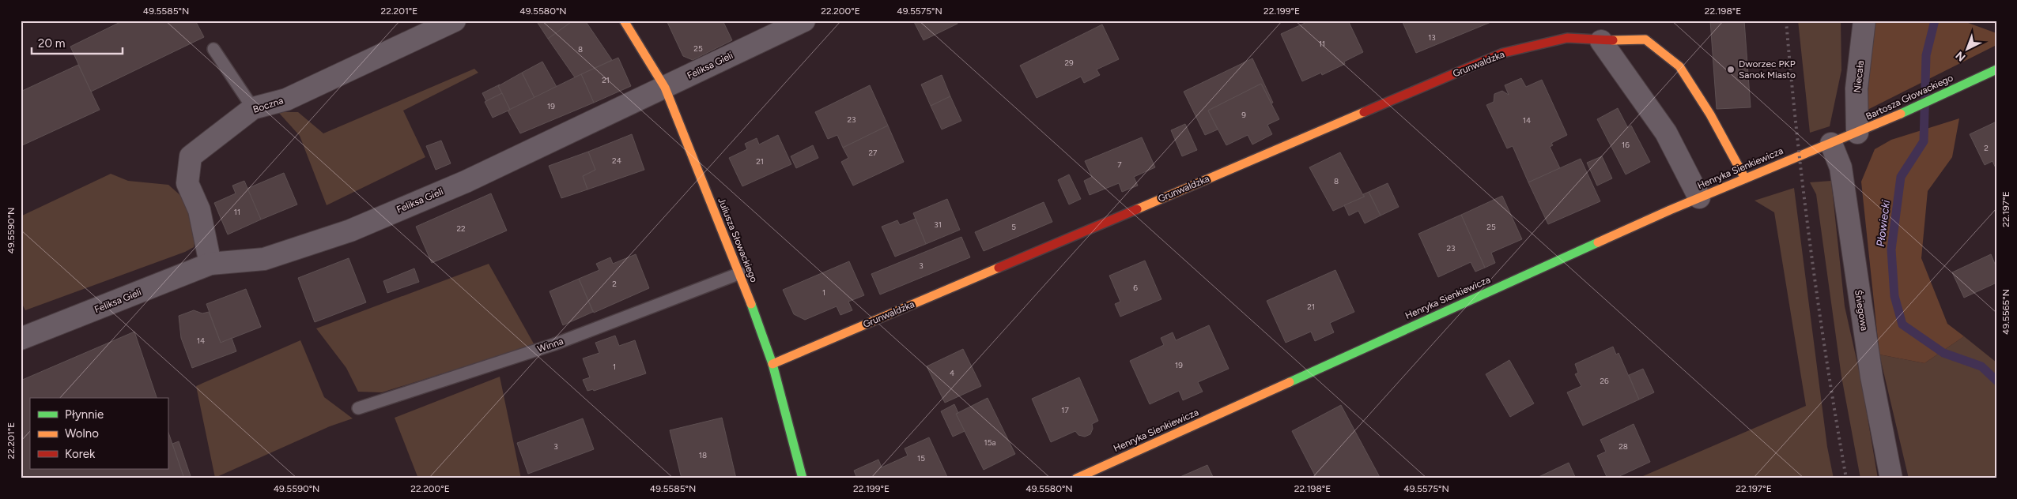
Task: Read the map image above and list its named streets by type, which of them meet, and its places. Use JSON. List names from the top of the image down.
{
  "streets": {
    "street": [
      "Grunwaldzka",
      "Feliksa Gieli",
      "Niecała",
      "Bartosza Głowackiego",
      "Boczna",
      "Henryka Sienkiewicza",
      "Juliusza Słowackiego",
      "Śniegowa"
    ],
    "lane": ["Winna"]
  },
  "crossings": [
    ["Grunwaldzka", "Henryka Sienkiewicza"],
    ["Grunwaldzka", "Juliusza Słowackiego"],
    ["Feliksa Gieli", "Boczna"],
    ["Feliksa Gieli", "Juliusza Słowackiego"],
    ["Niecała", "Bartosza Głowackiego"],
    ["Bartosza Głowackiego", "Henryka Sienkiewicza"],
    ["Bartosza Głowackiego", "Śniegowa"],
    ["Henryka Sienkiewicza", "Śniegowa"],
    ["Juliusza Słowackiego", "Winna"]
  ],
  "water": ["Płowiecki"],
  "places": ["Dworzec PKP Sanok Miasto"],
  "house_numbers": [
    "13",
    "11",
    "25",
    "8",
    "29",
    "21",
    "19",
    "9",
    "23",
    "14",
    "16",
    "2",
    "27",
    "24",
    "21",
    "7",
    "8",
    "11",
    "31",
    "5",
    "25",
    "22",
    "23",
    "3",
    "2",
    "6",
    "1",
    "21",
    "14",
    "19",
    "1",
    "4",
    "26",
    "17",
    "15a",
    "3",
    "28",
    "18",
    "15"
  ],
  "legend": ["Płynnie", "Wolno", "Korek"],
  "scale_bar": "20 m",
  "north": "bottom left",
  "coordinates": [
    "49.5585°N",
    "22.201°E",
    "49.5580°N",
    "22.200°E",
    "49.5575°N",
    "22.199°E",
    "22.198°E",
    "22.197°E",
    "49.5590°N",
    "49.5565°N"
  ]
}
